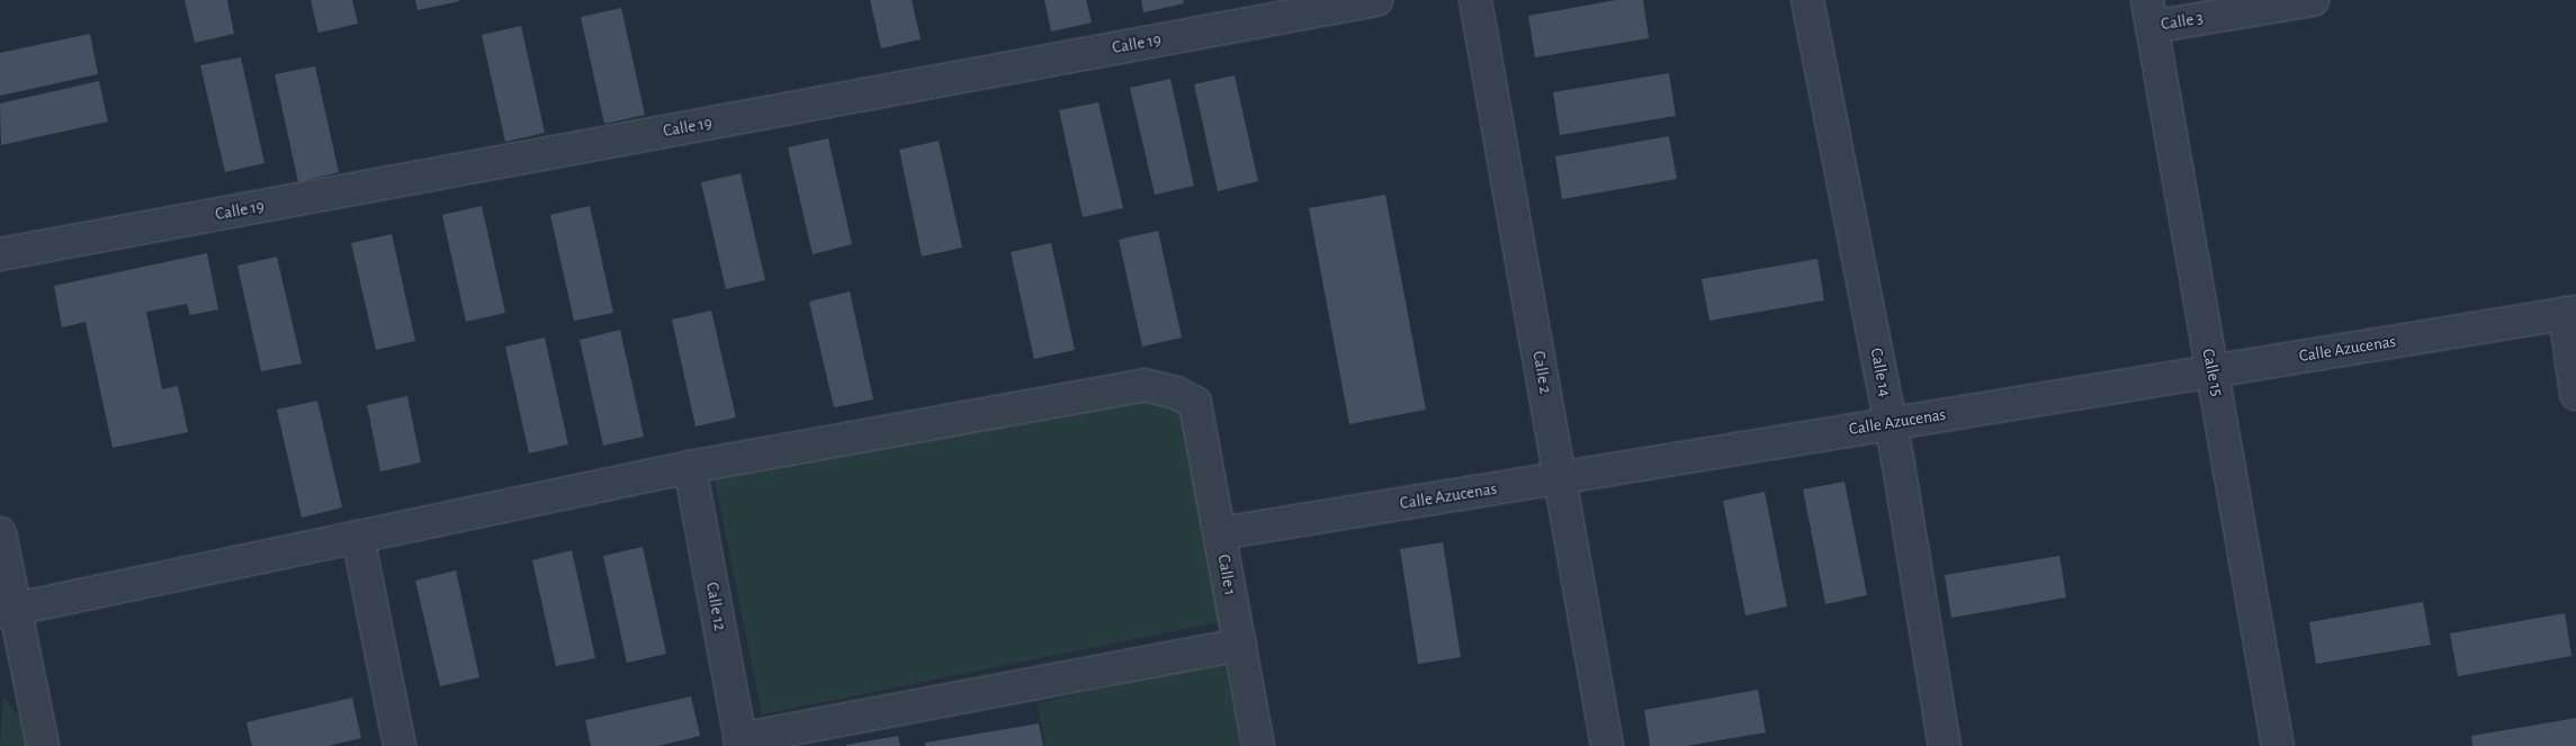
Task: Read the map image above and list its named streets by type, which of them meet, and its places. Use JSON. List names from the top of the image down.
{
  "streets": {
    "street": [
      "Calle 3",
      "Calle 19",
      "Calle Azucenas",
      "Calle 2",
      "Calle 14",
      "Calle 15",
      "Calle 1",
      "Calle 12"
    ]
  },
  "crossings": [
    ["Calle 3", "Calle 15"],
    ["Calle Azucenas", "Calle 2"],
    ["Calle Azucenas", "Calle 14"],
    ["Calle Azucenas", "Calle 15"],
    ["Calle Azucenas", "Calle 1"],
    ["Calle 1", "Calle 12"]
  ]
}
